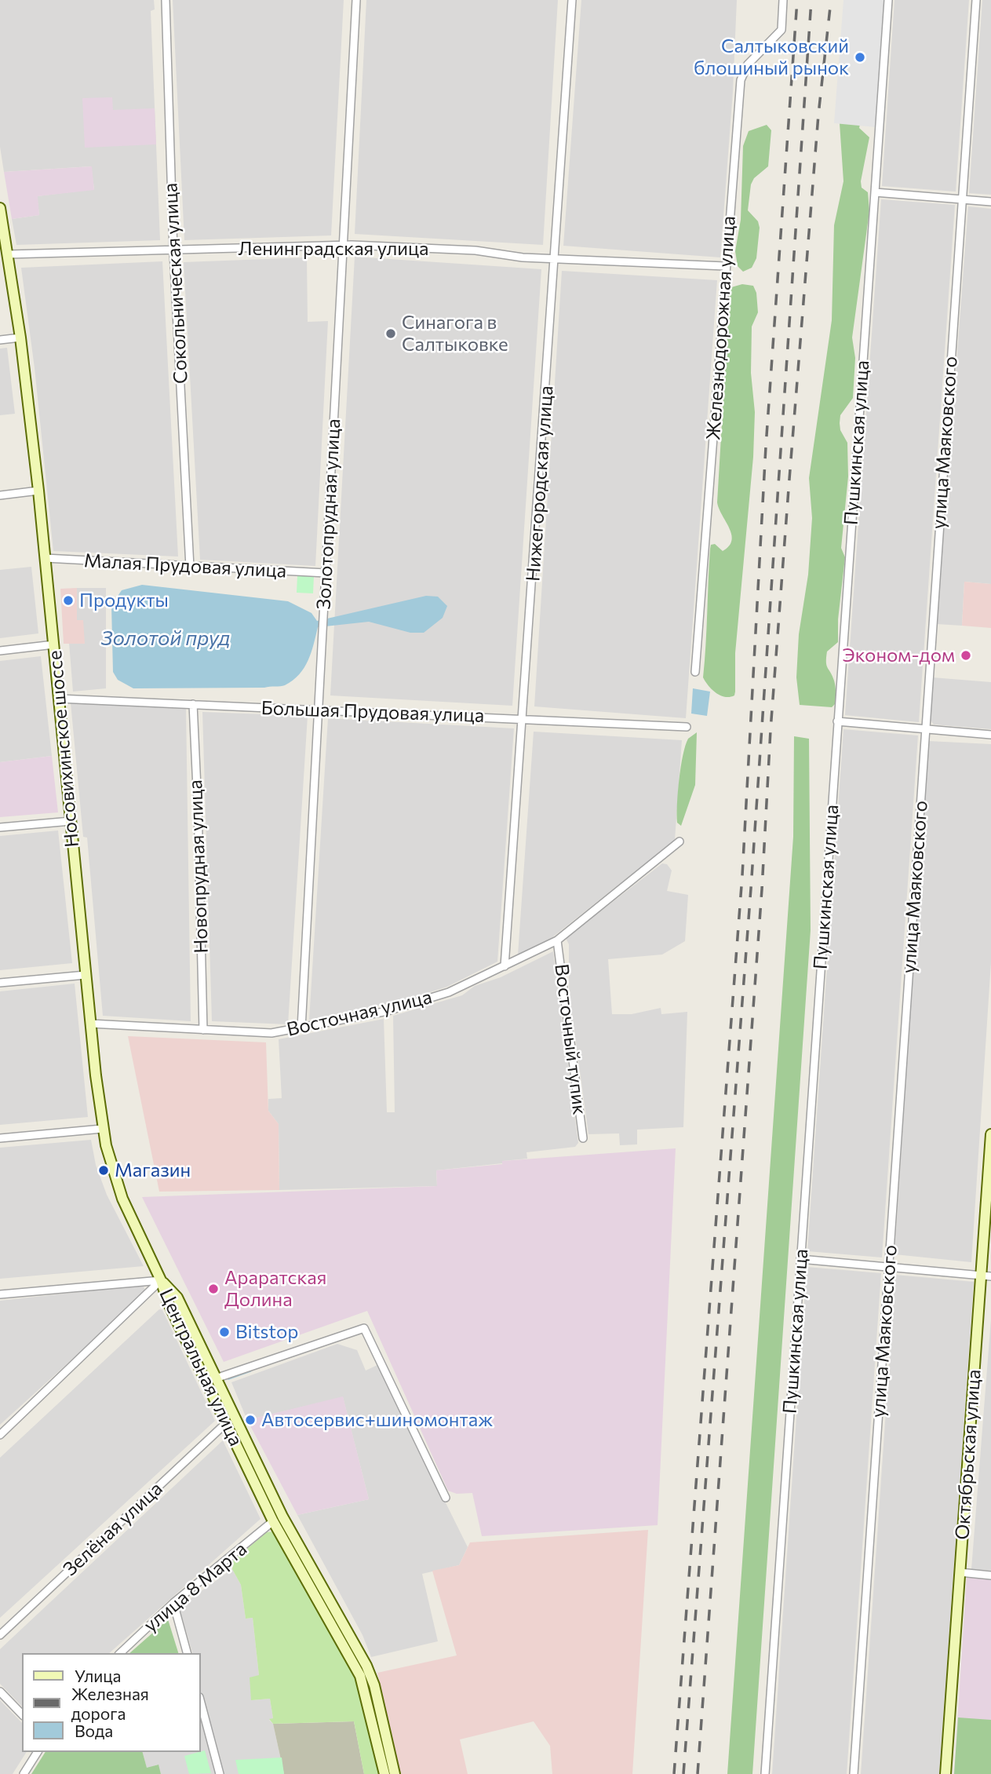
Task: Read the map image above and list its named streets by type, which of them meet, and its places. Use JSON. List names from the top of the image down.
{
  "streets": {
    "main road": ["Носовихинское шоссе", "Центральная улица", "Октябрьская улица"],
    "street": [
      "Ленинградская улица",
      "Сокольническая улица",
      "Железнодорожная улица",
      "Пушкинская улица",
      "улица Маяковского",
      "Нижегородская улица",
      "Золотопрудная улица",
      "Малая Прудовая улица",
      "Большая Прудовая улица",
      "Новопрудная улица",
      "Восточная улица",
      "Восточный тупик",
      "Зелёная улица",
      "улица 8 Марта"
    ]
  },
  "crossings": [
    ["Ленинградская улица", "Сокольническая улица"],
    ["Ленинградская улица", "Железнодорожная улица"],
    ["Ленинградская улица", "Нижегородская улица"],
    ["Ленинградская улица", "Золотопрудная улица"],
    ["Ленинградская улица", "Носовихинское шоссе"],
    ["Сокольническая улица", "Малая Прудовая улица"],
    ["Нижегородская улица", "Большая Прудовая улица"],
    ["Нижегородская улица", "Восточная улица"],
    ["Золотопрудная улица", "Малая Прудовая улица"],
    ["Золотопрудная улица", "Большая Прудовая улица"],
    ["Золотопрудная улица", "Восточная улица"],
    ["Малая Прудовая улица", "Носовихинское шоссе"],
    ["Большая Прудовая улица", "Носовихинское шоссе"],
    ["Большая Прудовая улица", "Новопрудная улица"],
    ["Носовихинское шоссе", "Восточная улица"],
    ["Носовихинское шоссе", "Центральная улица"],
    ["Новопрудная улица", "Восточная улица"],
    ["Восточная улица", "Восточный тупик"],
    ["Центральная улица", "Зелёная улица"],
    ["Центральная улица", "улица 8 Марта"]
  ],
  "water": ["Золотой пруд"],
  "places": [
    "Салтыковский блошиный рынок",
    "Синагога в Салтыковке",
    "Продукты",
    "Эконом-дом",
    "Магазин",
    "Араратская Долина",
    "Bitstop",
    "Автосервис+шиномонтаж"
  ],
  "legend": ["Улица", "Железная дорога", "Вода"]
}
